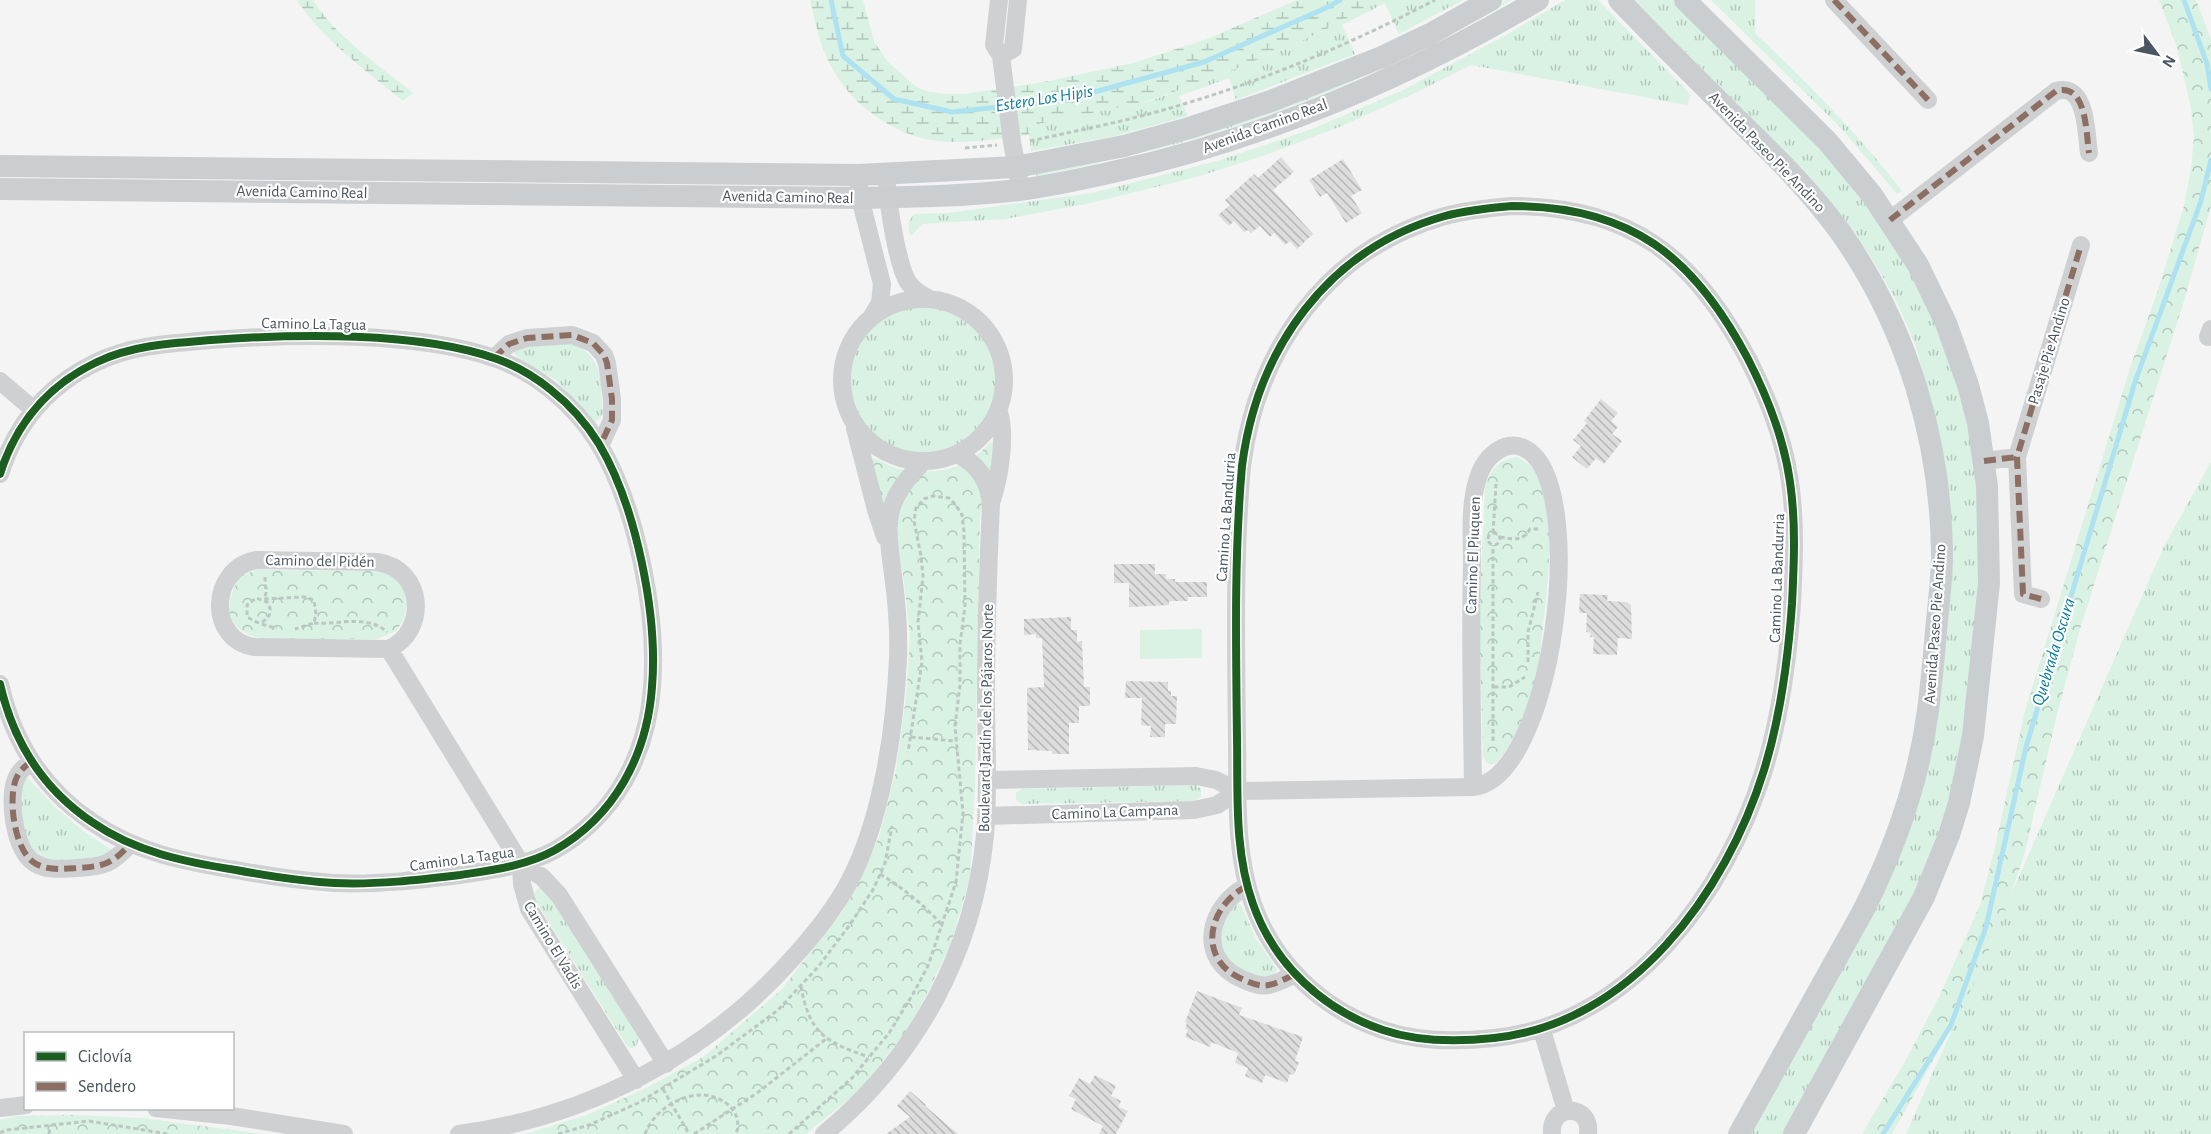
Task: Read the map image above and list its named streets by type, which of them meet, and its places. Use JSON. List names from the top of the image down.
{
  "streets": {
    "main road": ["Avenida Camino Real", "Avenida Paseo Pie Andino"],
    "street": [
      "Camino La Tagua",
      "Pasaje Pie Andino",
      "Camino La Bandurria",
      "Camino El Piuquen",
      "Camino del Pidén",
      "Boulevard Jardín de los Pájaros Norte",
      "Camino La Campana",
      "Camino El Vadis"
    ]
  },
  "crossings": [
    ["Camino La Tagua", "Camino El Vadis"],
    ["Camino La Bandurria", "Camino La Campana"],
    ["Camino El Piuquen", "Camino La Campana"],
    ["Boulevard Jardín de los Pájaros Norte", "Camino La Campana"]
  ],
  "water": ["Estero Los Hipis", "Quebrada Oscura"],
  "legend": ["Ciclovía", "Sendero"],
  "north": "bottom right"
}
